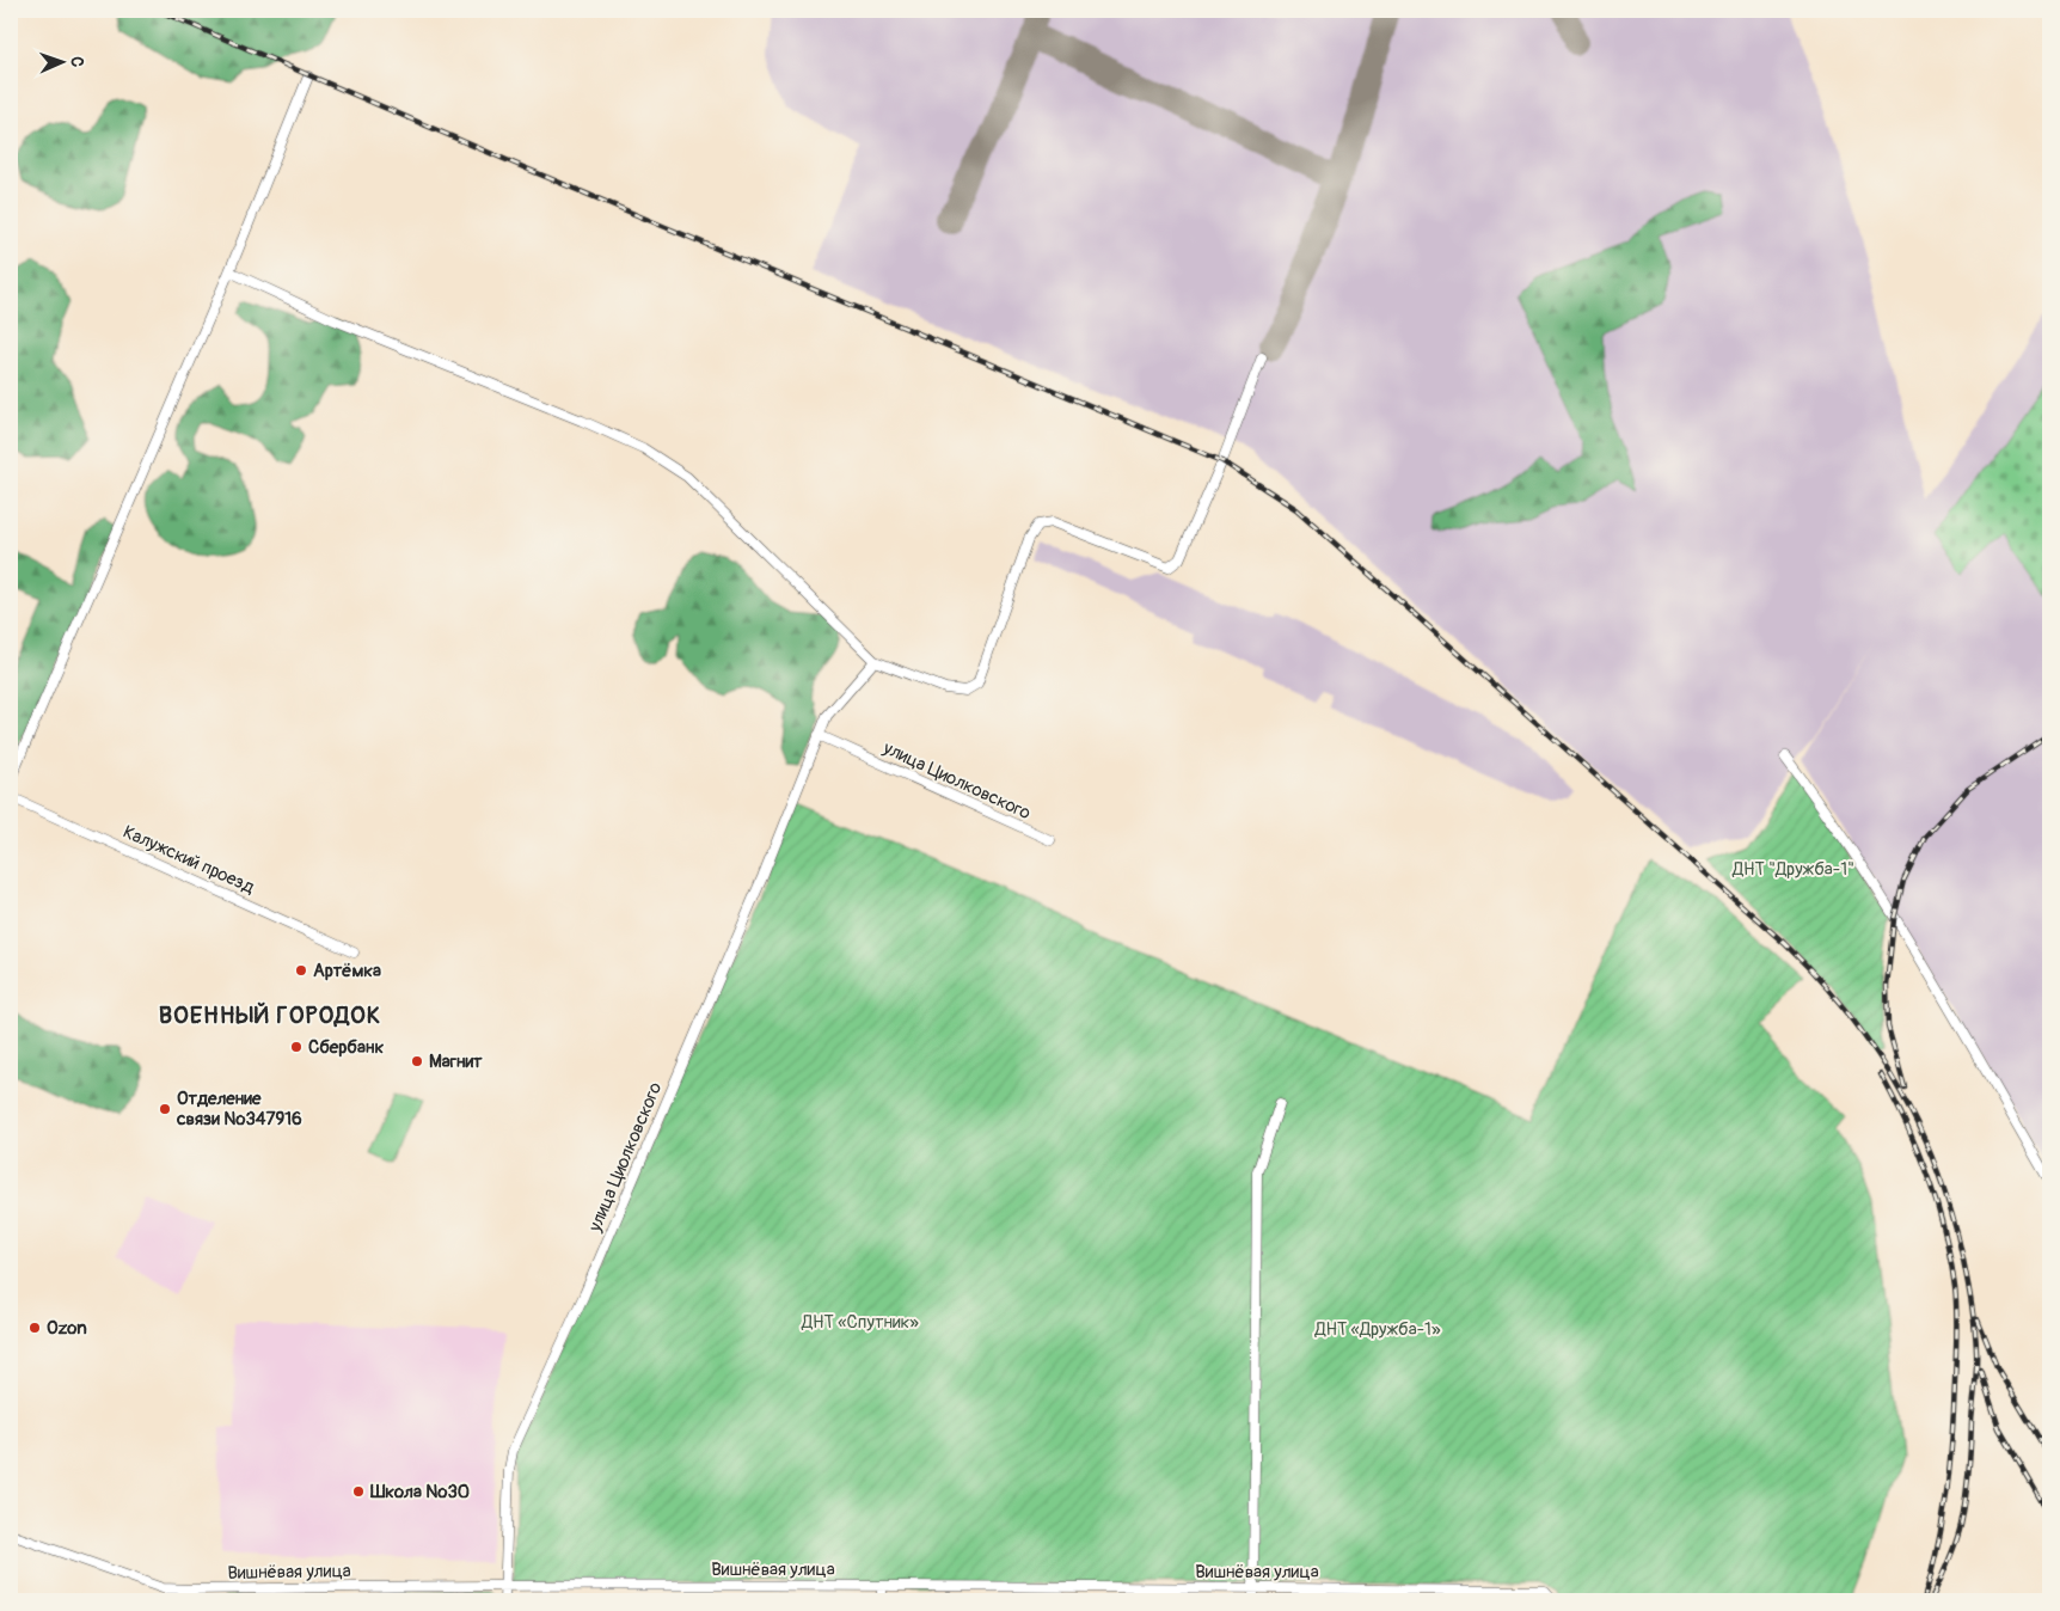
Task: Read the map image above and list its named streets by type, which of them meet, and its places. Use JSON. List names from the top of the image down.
{
  "streets": {
    "street": ["улица Циолковского", "Калужский проезд", "Вишнёвая улица"]
  },
  "crossings": [
    ["улица Циолковского", "Вишнёвая улица"]
  ],
  "districts": ["ВОЕННЫЙ ГОРОДОК"],
  "parks": ["ДНТ \"Дружба-1\"", "ДНТ «Спутник»", "ДНТ «Дружба-1»"],
  "places": [
    "Артёмка",
    "Сбербанк",
    "Магнит",
    "Отделение связи №347916",
    "Ozon",
    "Школа №30"
  ],
  "north": "right"
}
